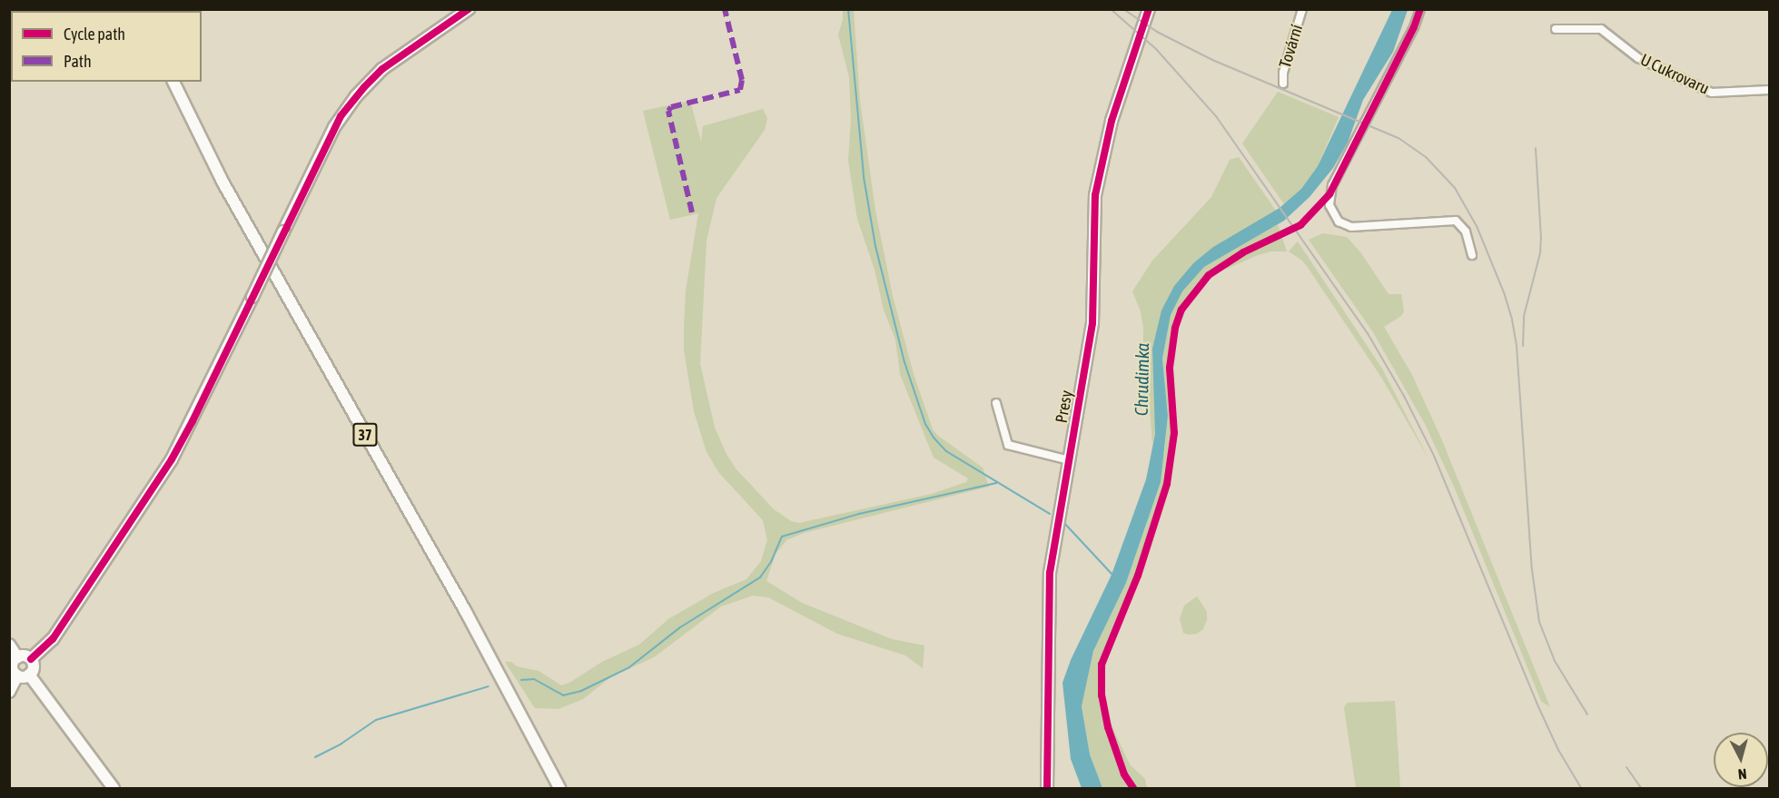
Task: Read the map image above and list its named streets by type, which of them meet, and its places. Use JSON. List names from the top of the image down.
{
  "streets": {
    "street": [
      "Tovární",
      "U Cukrovaru",
      "Presy",
      "37"
    ]
  },
  "water": ["Chrudimka"],
  "legend": ["Cycle path", "Path"],
  "north": "bottom"
}
